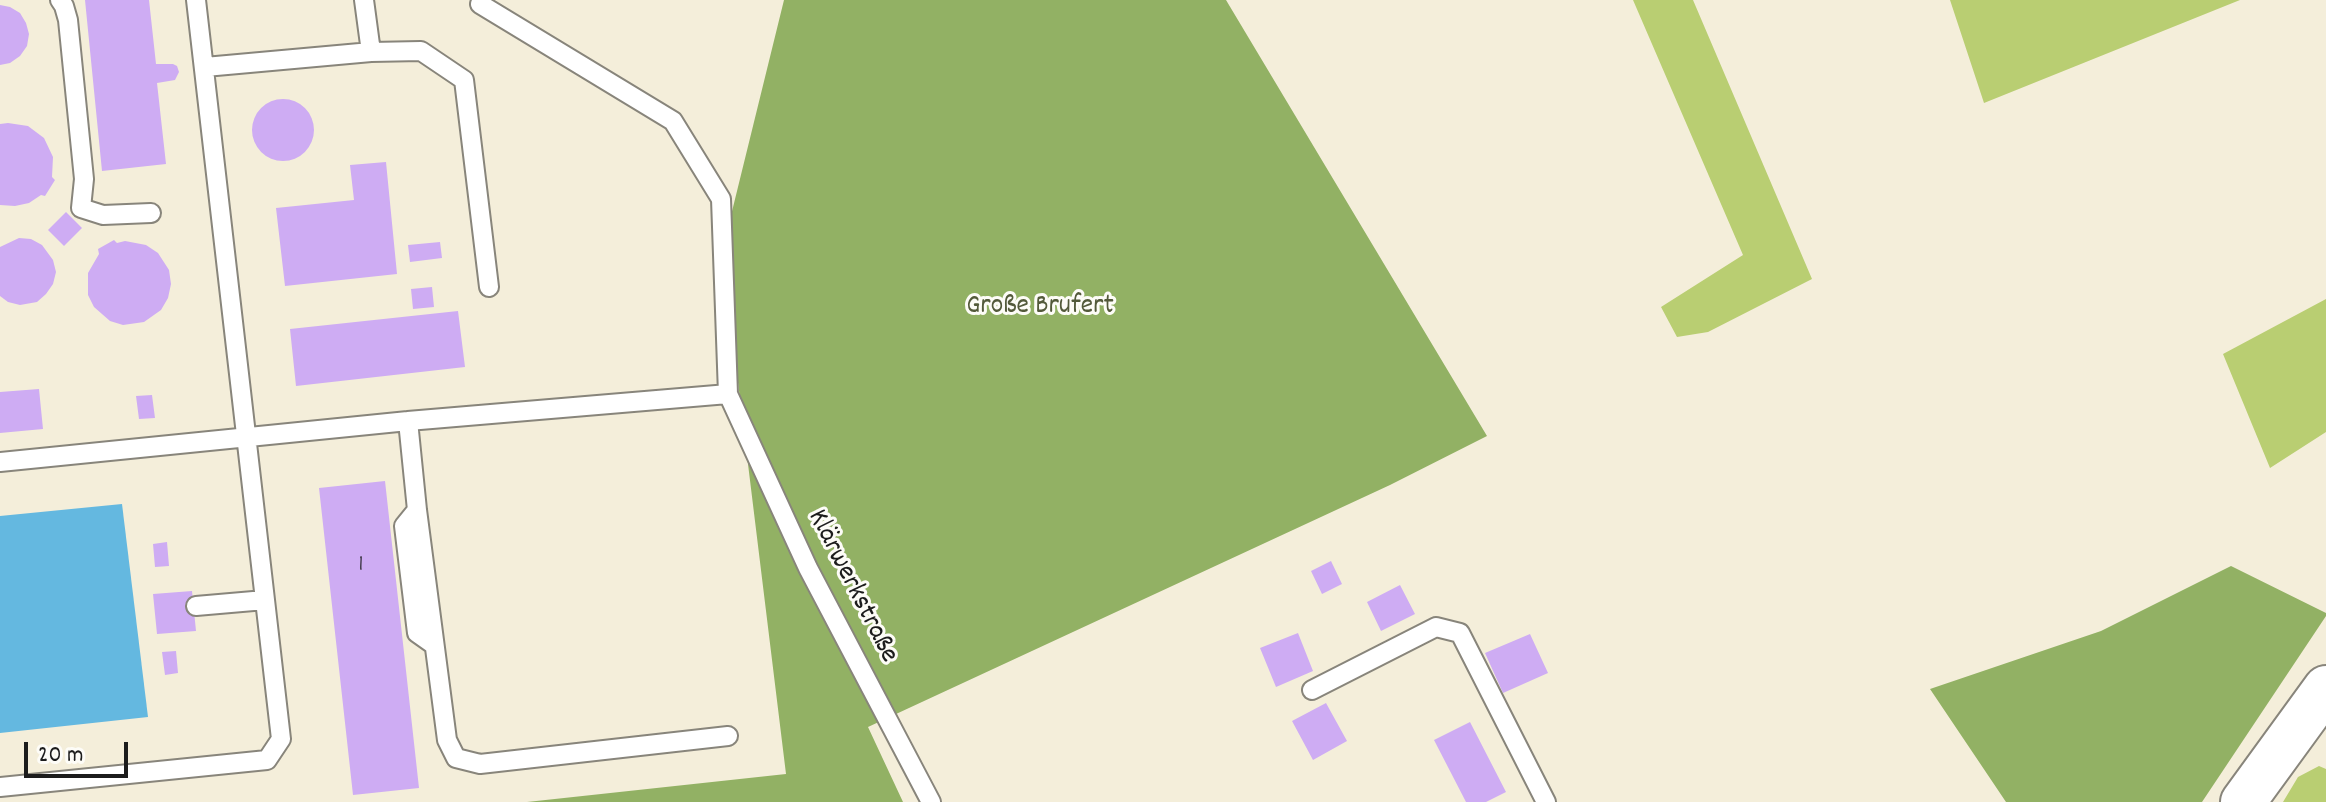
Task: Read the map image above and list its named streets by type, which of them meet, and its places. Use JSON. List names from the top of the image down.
{
  "streets": {
    "lane": ["Klärwerkstraße"]
  },
  "parks": ["Große Brufert"],
  "house_numbers": ["1"],
  "scale_bar": "20 m"
}
